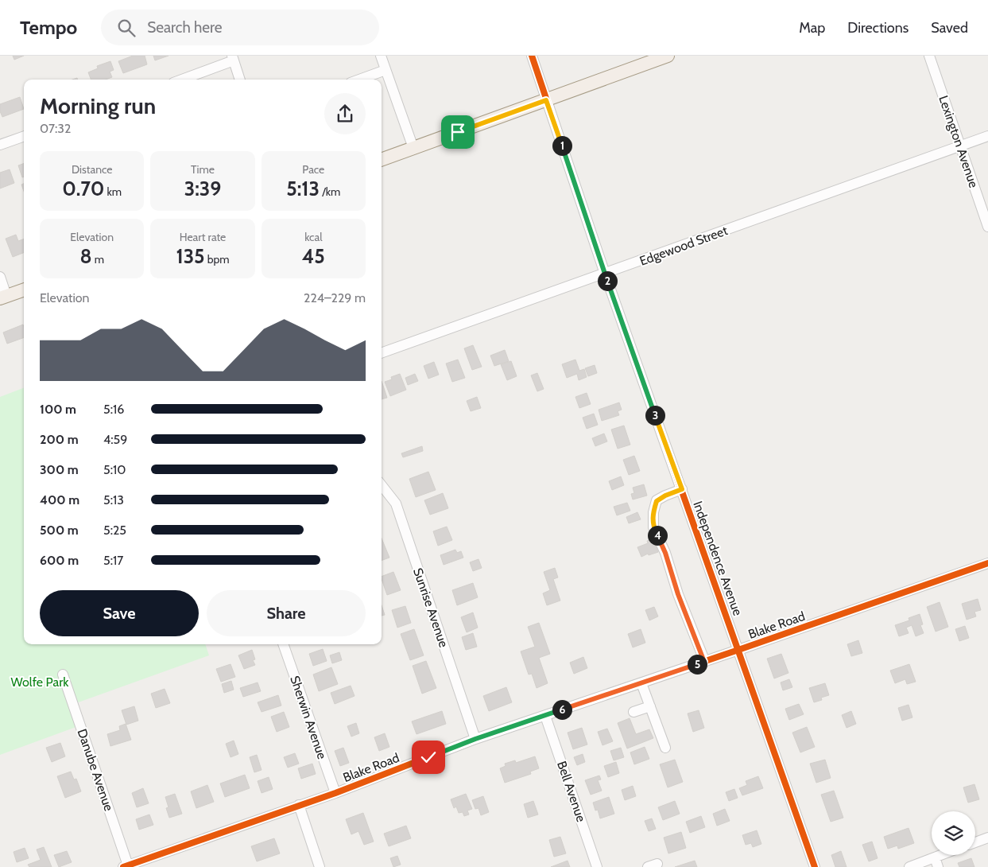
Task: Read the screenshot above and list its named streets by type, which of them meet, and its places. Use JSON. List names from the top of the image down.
{
  "streets": {
    "street": [
      "Lexington Avenue",
      "Edgewood Street",
      "Independence Avenue",
      "Sunrise Avenue",
      "Blake Road",
      "Sherwin Avenue",
      "Danube Avenue",
      "Bell Avenue"
    ]
  },
  "crossings": [
    ["Lexington Avenue", "Edgewood Street"],
    ["Edgewood Street", "Independence Avenue"],
    ["Independence Avenue", "Blake Road"],
    ["Sunrise Avenue", "Blake Road"],
    ["Blake Road", "Sherwin Avenue"],
    ["Blake Road", "Danube Avenue"],
    ["Blake Road", "Bell Avenue"]
  ],
  "parks": ["Wolfe Park"],
  "page": {
    "header": "Tempo",
    "search": "Search here",
    "nav": ["Map", "Directions", "Saved"],
    "heading": ["Morning run", "07:32"],
    "pins": [
      "1",
      "2",
      "3",
      "4",
      "5",
      "6"
    ],
    "stats": [
      ["Distance", "0.70 km"],
      ["Time", "3:39"],
      ["Pace", "5:13 /km"],
      ["Elevation", "8 m"],
      ["Heart rate", "135 bpm"],
      ["kcal", "45"]
    ],
    "chart": ["Elevation", "224–229 m"],
    "list": [
      {
        "name": "100 m",
        "note": "5:16"
      },
      {
        "name": "200 m",
        "note": "4:59"
      },
      {
        "name": "300 m",
        "note": "5:10"
      },
      {
        "name": "400 m",
        "note": "5:13"
      },
      {
        "name": "500 m",
        "note": "5:25"
      },
      {
        "name": "600 m",
        "note": "5:17"
      }
    ],
    "buttons": ["Save", "Share"]
  }
}
